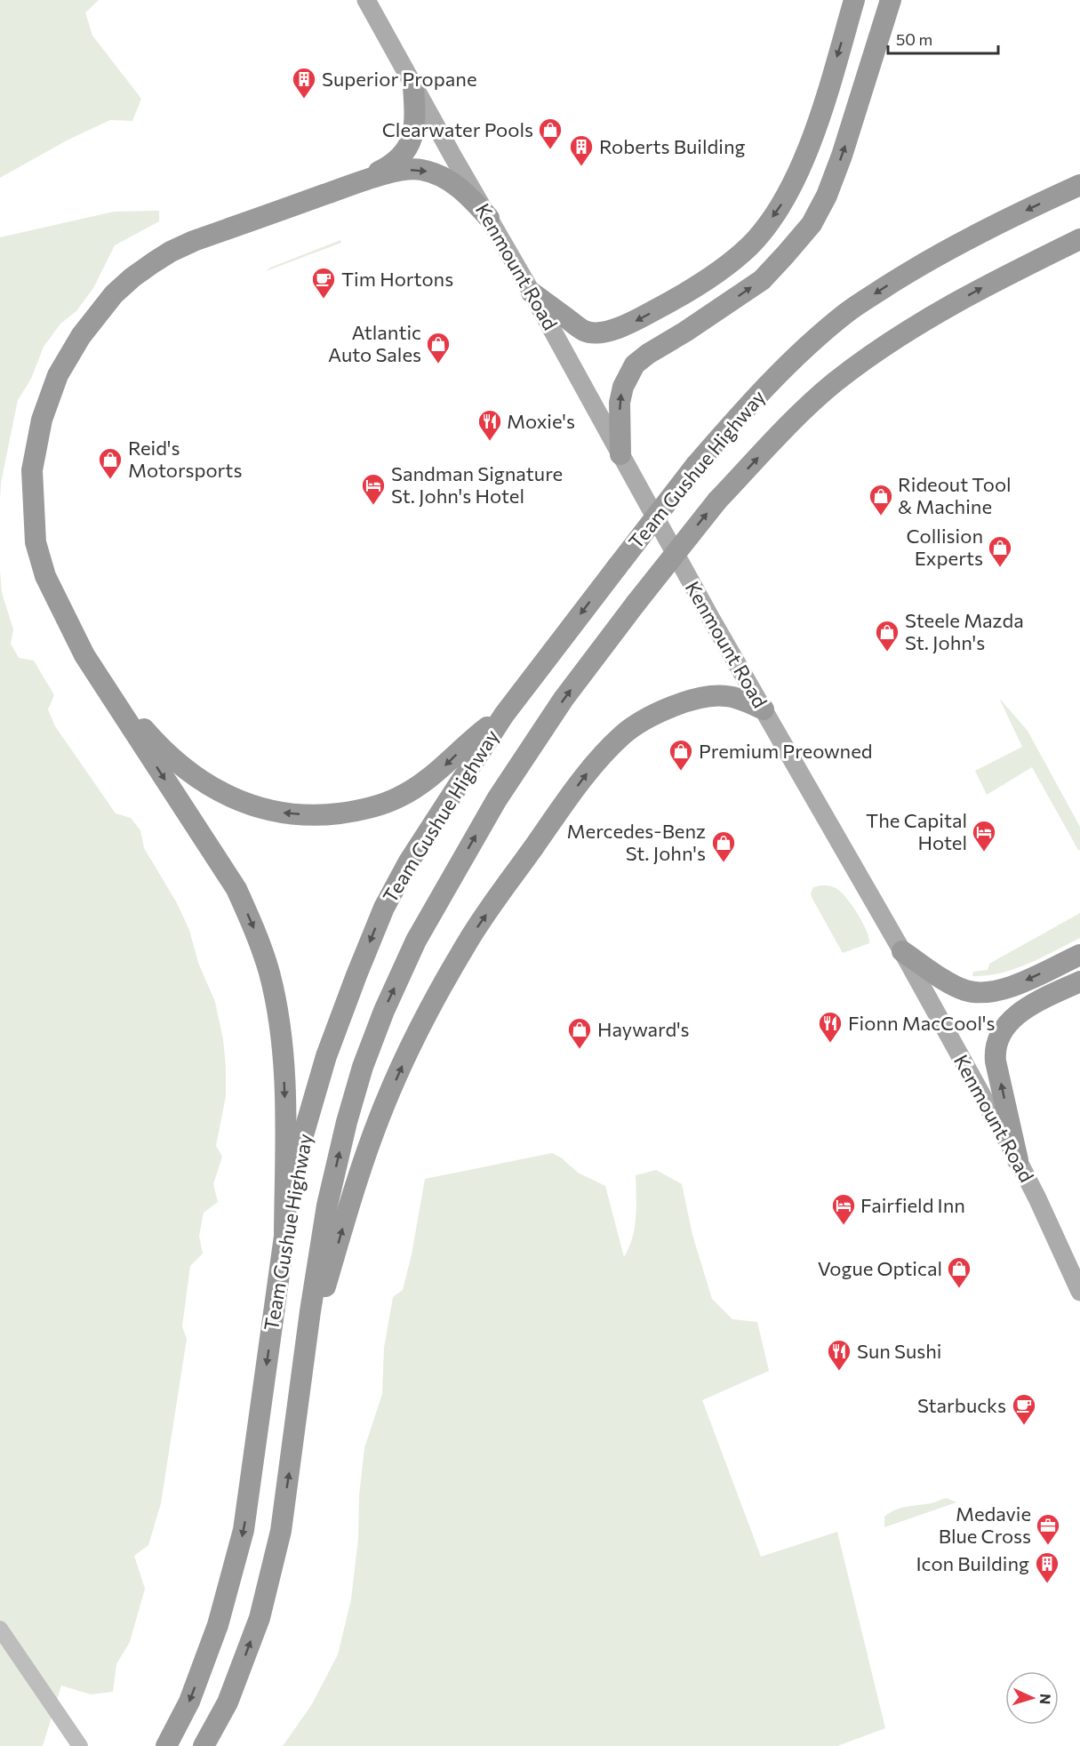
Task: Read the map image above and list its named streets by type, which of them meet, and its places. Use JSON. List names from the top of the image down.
{
  "streets": {
    "highway": ["Team Gushue Highway"],
    "main road": ["Kenmount Road"]
  },
  "places": {
    "building": ["Superior Propane", "Roberts Building", "Icon Building"],
    "shop": [
      "Clearwater Pools",
      "Atlantic Auto Sales",
      "Reid's Motorsports",
      "Rideout Tool & Machine",
      "Collision Experts",
      "Steele Mazda St. John's",
      "Premium Preowned",
      "Mercedes-Benz St. John's",
      "Hayward's",
      "Vogue Optical"
    ],
    "cafe": ["Tim Hortons", "Starbucks"],
    "restaurant": ["Moxie's", "Fionn MacCool's", "Sun Sushi"],
    "hotel": ["Sandman Signature St. John's Hotel", "The Capital Hotel", "Fairfield Inn"],
    "office": ["Medavie Blue Cross"]
  },
  "scale_bar": "50 m",
  "north": "right"
}
